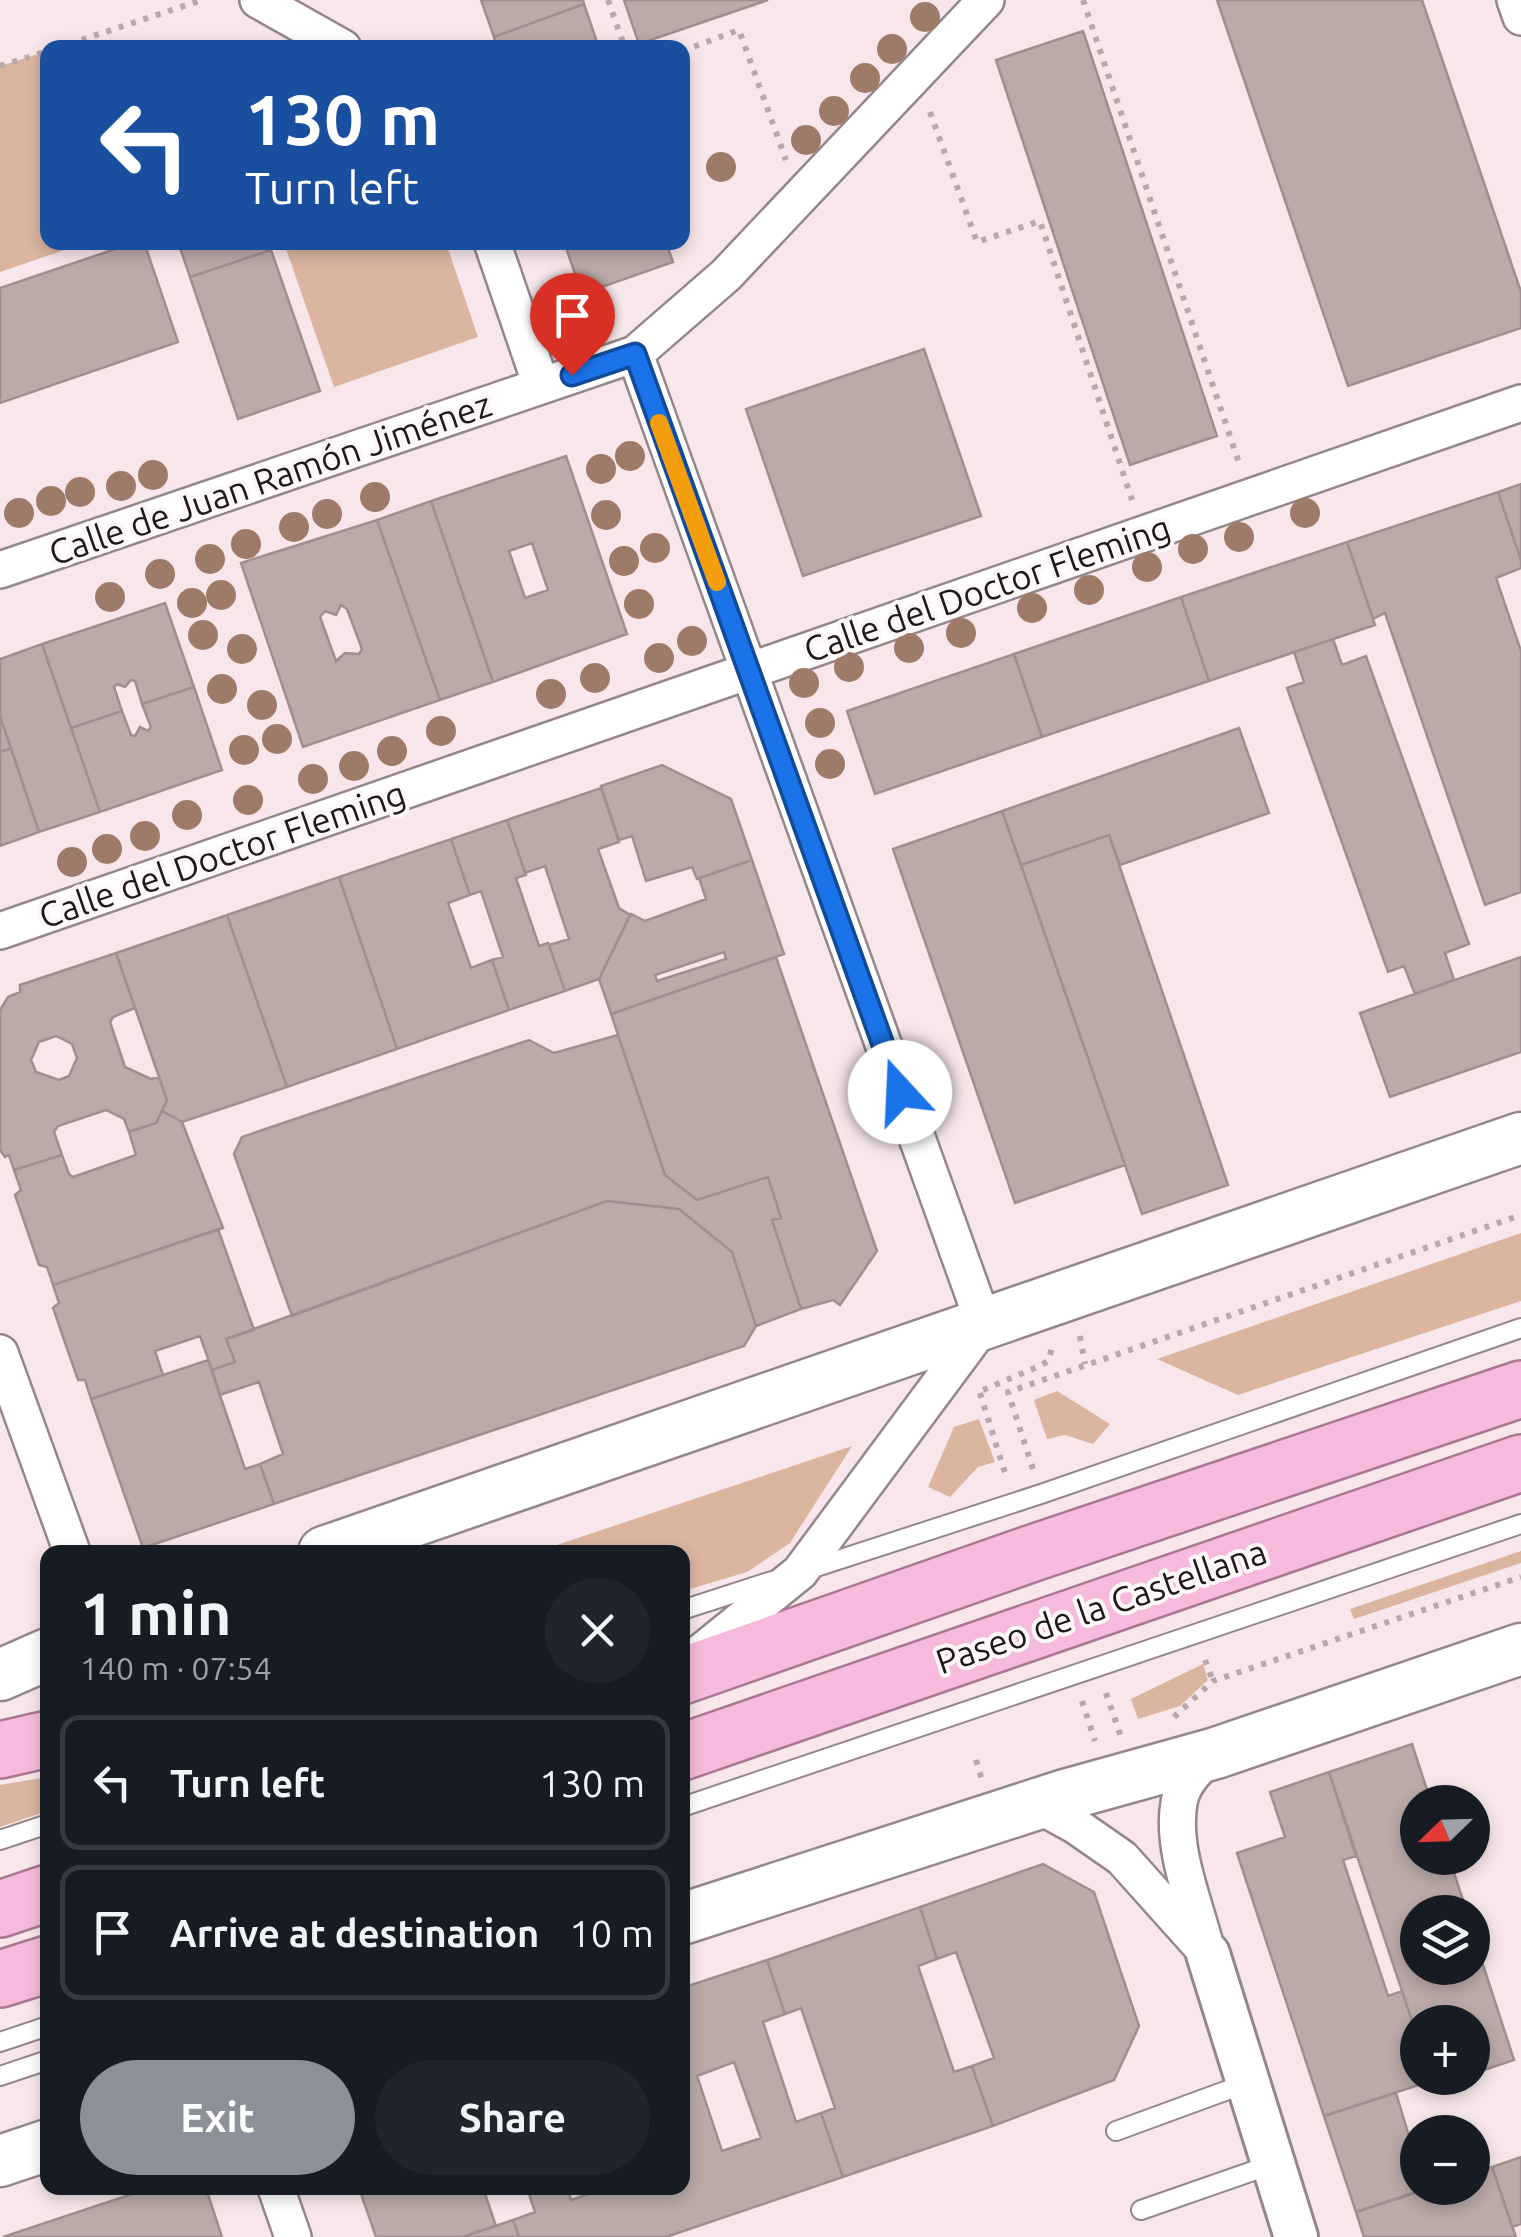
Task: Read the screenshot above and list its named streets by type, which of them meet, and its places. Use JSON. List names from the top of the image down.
{
  "streets": {
    "highway": ["Paseo de la Castellana"],
    "street": ["Calle de Juan Ramón Jiménez", "Calle del Doctor Fleming"]
  },
  "north": "bottom left",
  "page": {
    "turn": ["130 m", "Turn left"],
    "heading": ["1 min", "140 m · 07:54"],
    "list": [
      {
        "name": "Turn left",
        "value": "130 m"
      },
      {
        "name": "Arrive at destination",
        "value": "10 m"
      }
    ],
    "map_buttons": ["+", "−"],
    "buttons": ["Exit", "Share"]
  }
}
